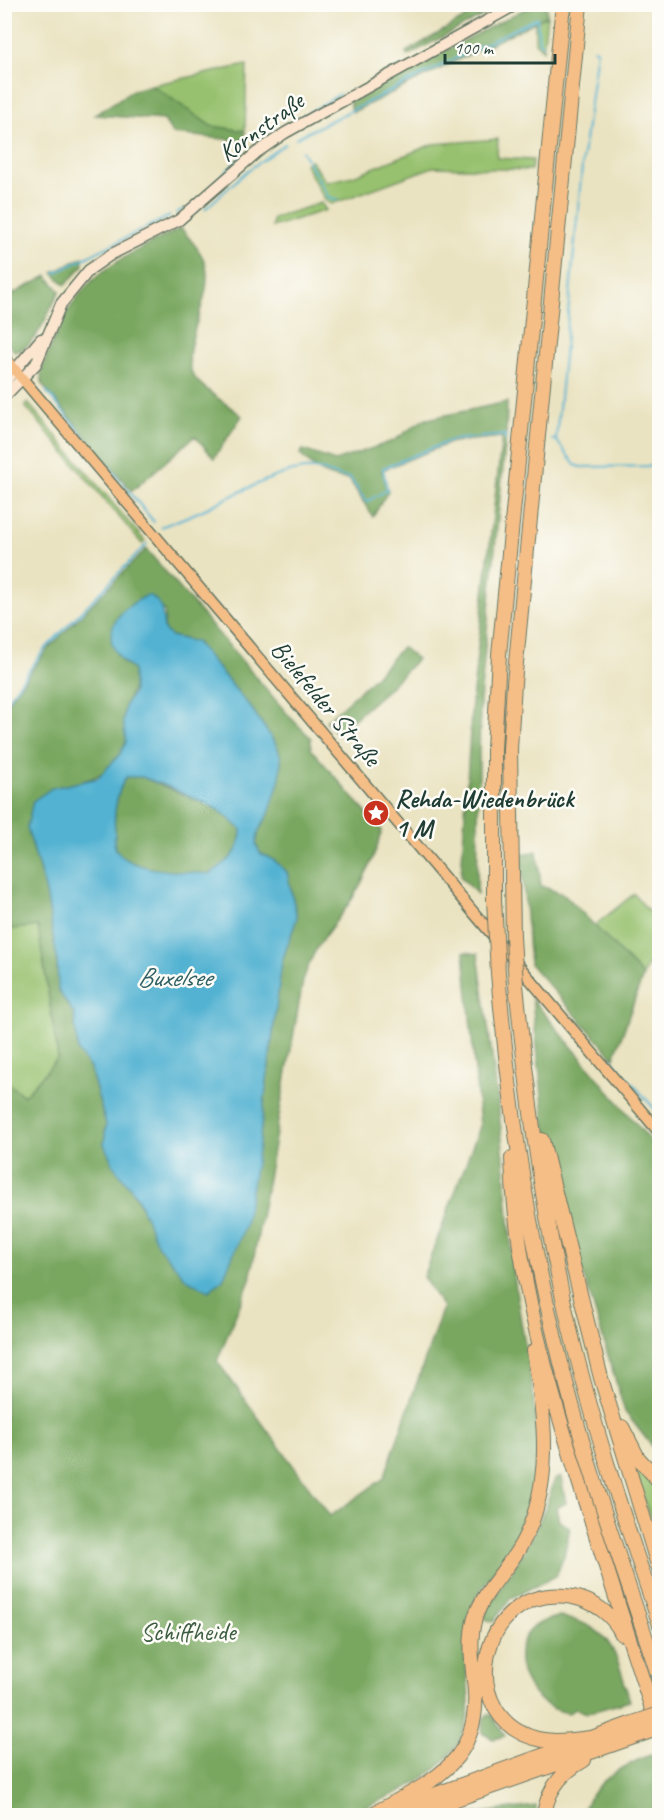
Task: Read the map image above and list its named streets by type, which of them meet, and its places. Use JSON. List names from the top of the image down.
{
  "streets": {
    "main road": ["Bielefelder Straße"],
    "street": ["Kornstraße"]
  },
  "crossings": [
    ["Kornstraße", "Bielefelder Straße"]
  ],
  "water": ["Buxelsee"],
  "parks": ["Schiffheide"],
  "places": {
    "place": ["Rehda-Wiedenbrück 1 M"]
  },
  "scale_bar": "100 m"
}
